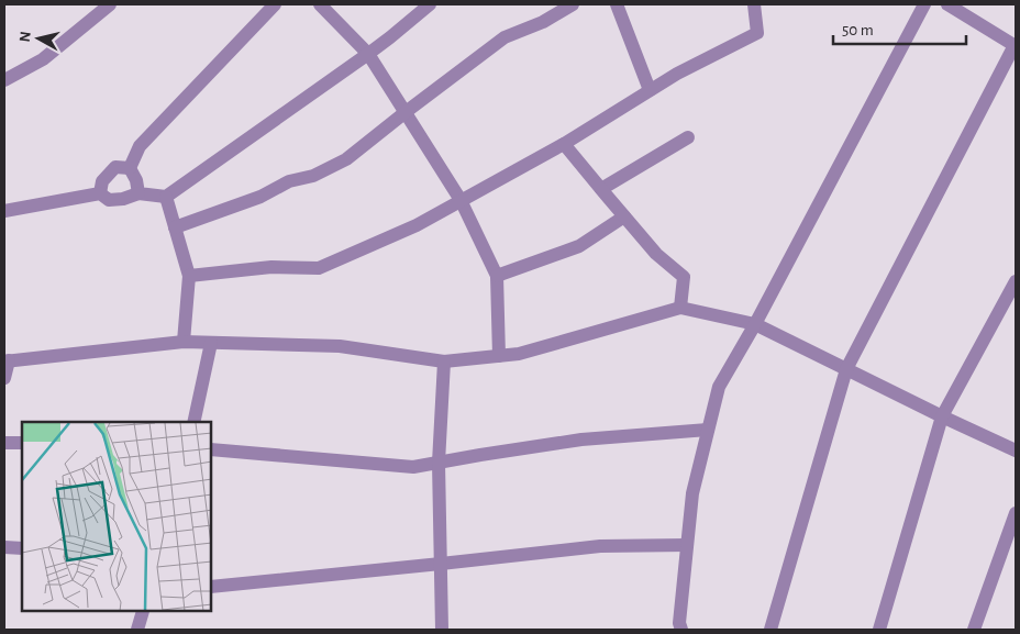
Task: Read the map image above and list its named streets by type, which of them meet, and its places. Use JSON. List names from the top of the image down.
{
  "scale_bar": "50 m",
  "north": "left"
}
